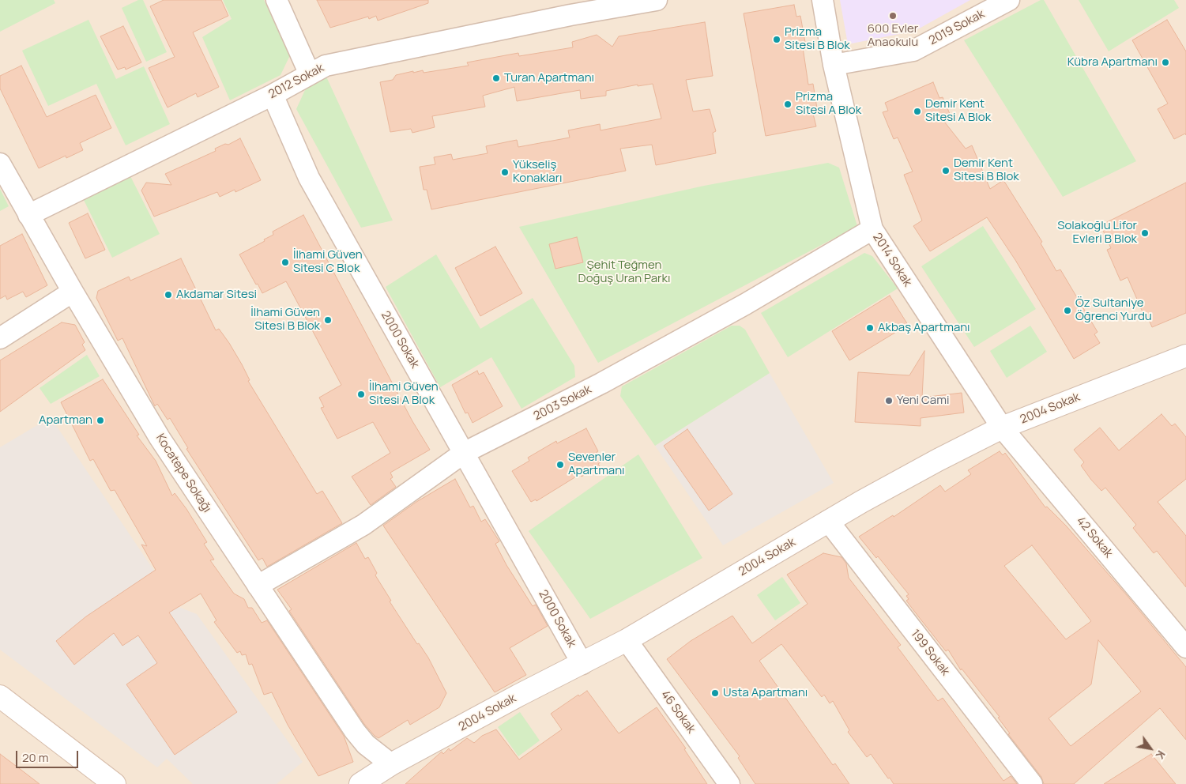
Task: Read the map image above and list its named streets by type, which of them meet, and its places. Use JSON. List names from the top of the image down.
{
  "streets": {
    "street": [
      "2019 Sokak",
      "2012 Sokak",
      "2014 Sokak",
      "2000 Sokak",
      "2003 Sokak",
      "2004 Sokak",
      "Kocatepe Sokağı",
      "42 Sokak",
      "199 Sokak",
      "46 Sokak"
    ]
  },
  "crossings": [
    ["2019 Sokak", "2014 Sokak"],
    ["2012 Sokak", "2000 Sokak"],
    ["2012 Sokak", "Kocatepe Sokağı"],
    ["2014 Sokak", "2003 Sokak"],
    ["2014 Sokak", "2004 Sokak"],
    ["2014 Sokak", "42 Sokak"],
    ["2000 Sokak", "2003 Sokak"],
    ["2000 Sokak", "2004 Sokak"],
    ["2003 Sokak", "Kocatepe Sokağı"],
    ["2004 Sokak", "Kocatepe Sokağı"],
    ["2004 Sokak", "42 Sokak"],
    ["2004 Sokak", "199 Sokak"],
    ["2004 Sokak", "46 Sokak"]
  ],
  "parks": ["Şehit Teğmen Doğuş Uran Parkı"],
  "places": [
    "600 Evler Anaokulu",
    "Prizma Sitesi B Blok",
    "Kübra Apartmanı",
    "Turan Apartmanı",
    "Prizma Sitesi A Blok",
    "Demir Kent Sitesi A Blok",
    "Demir Kent Sitesi B Blok",
    "Yükseliş Konakları",
    "Solakoğlu Lifor Evleri B Blok",
    "İlhami Güven Sitesi C Blok",
    "Akdamar Sitesi",
    "Öz Sultaniye Öğrenci Yurdu",
    "İlhami Güven Sitesi B Blok",
    "Akbaş Apartmanı",
    "İlhami Güven Sitesi A Blok",
    "Yeni Cami",
    "Apartman",
    "Sevenler Apartmanı",
    "Usta Apartmanı"
  ],
  "scale_bar": "20 m",
  "north": "bottom right"
}
